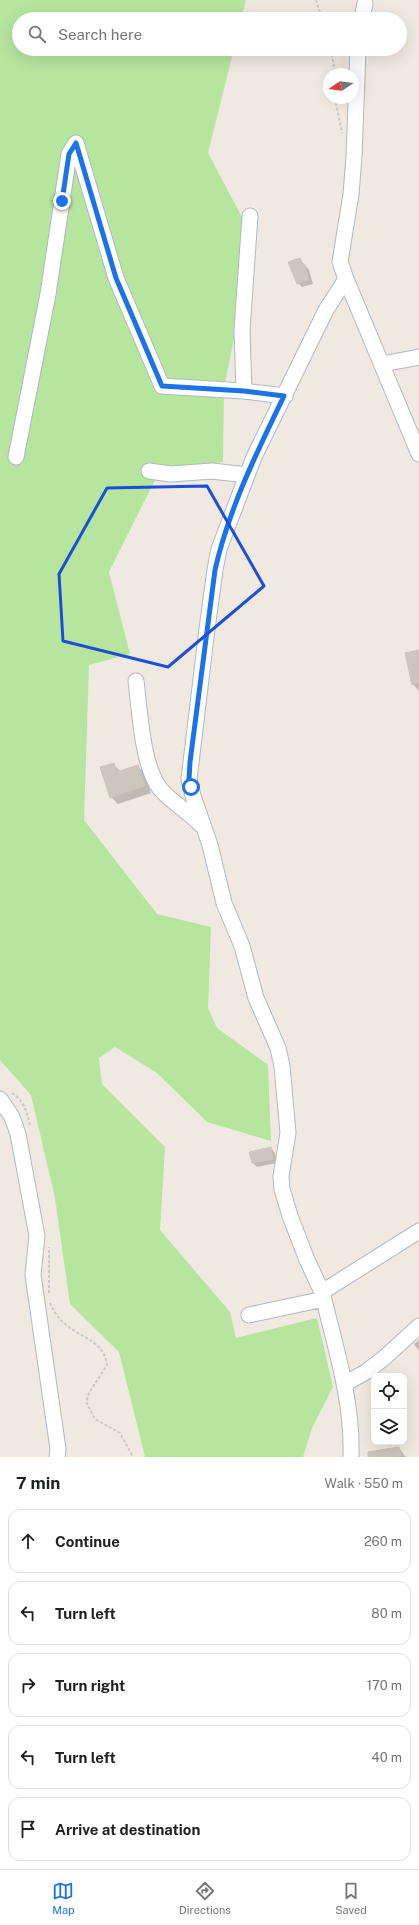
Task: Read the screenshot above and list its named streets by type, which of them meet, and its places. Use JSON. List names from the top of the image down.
{
  "north": "left",
  "page": {
    "search": "Search here",
    "heading": ["7 min", "Walk · 550 m"],
    "list": [
      ["Continue", "260 m"],
      ["Turn left", "80 m"],
      ["Turn right", "170 m"],
      ["Turn left", "40 m"],
      "Arrive at destination"
    ],
    "nav": ["Map", "Directions", "Saved"]
  }
}
